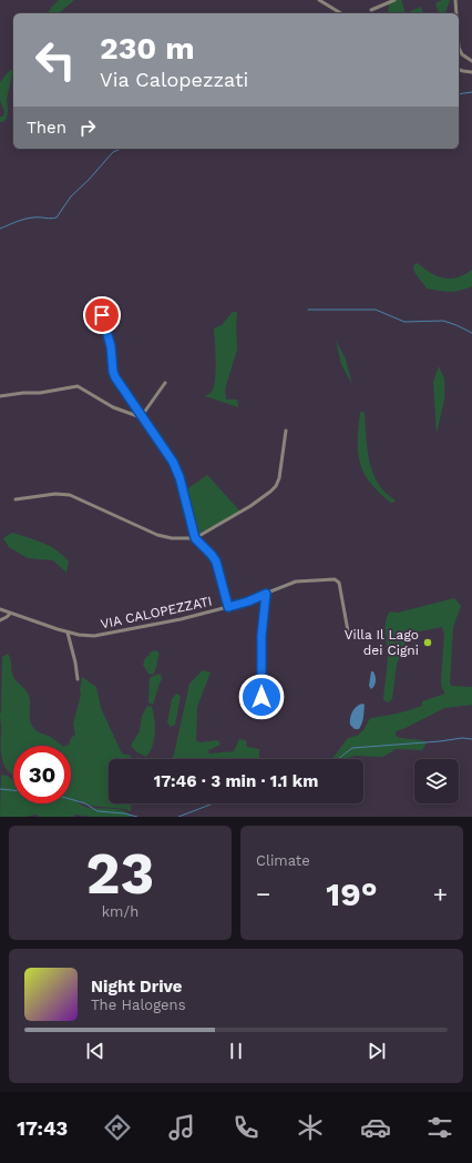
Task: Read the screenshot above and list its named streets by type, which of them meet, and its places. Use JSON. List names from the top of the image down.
{
  "streets": {
    "street": ["VIA CALOPEZZATI"]
  },
  "places": ["Villa Il Lago dei Cigni"],
  "page": {
    "turn": ["230 m", "Via Calopezzati"],
    "then": "Then",
    "limit": "30",
    "trip": "17:46 · 3 min · 1.1 km",
    "tile": [
      ["23", "km/h"],
      "Climate"
    ],
    "heat": ["−", "19°", "+"],
    "song": ["Night Drive", "The Halogens"],
    "tabs": "17:43"
  }
}
